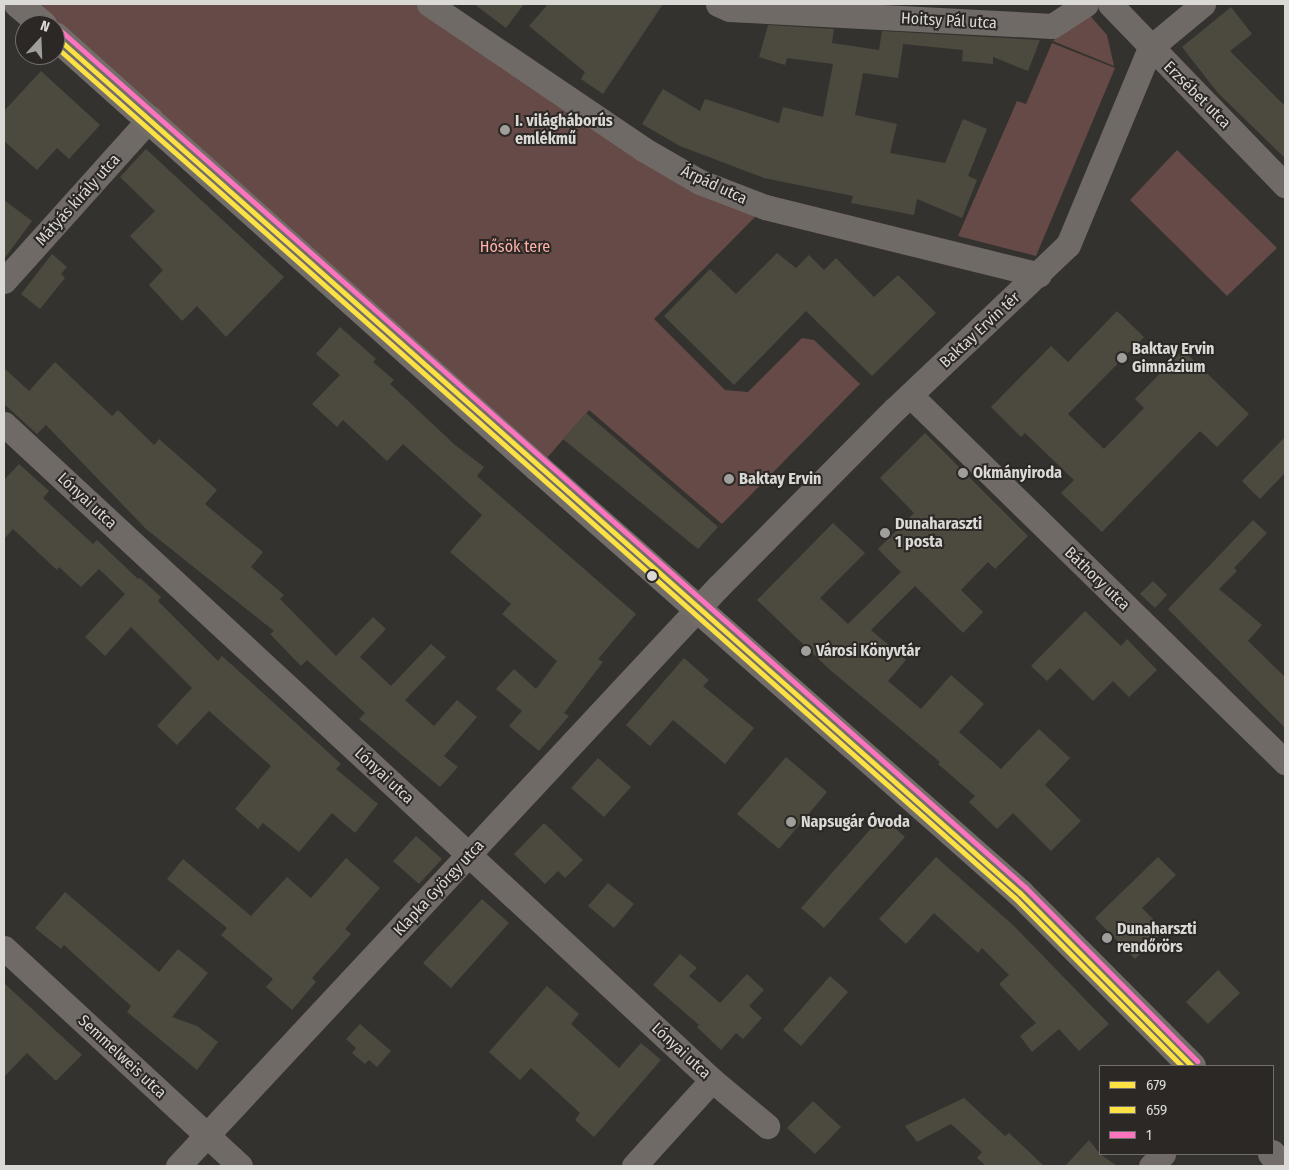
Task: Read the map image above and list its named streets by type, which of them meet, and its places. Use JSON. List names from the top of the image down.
{
  "streets": {
    "street": [
      "Hoitsy Pál utca",
      "Erzsébet utca",
      "Árpád utca",
      "Mátyás király utca",
      "Baktay Ervin tér",
      "Lónyai utca",
      "Báthory utca",
      "Klapka György utca",
      "Semmelweis utca"
    ]
  },
  "crossings": [
    ["Erzsébet utca", "Baktay Ervin tér"],
    ["Árpád utca", "Baktay Ervin tér"],
    ["Baktay Ervin tér", "Báthory utca"],
    ["Baktay Ervin tér", "Klapka György utca"],
    ["Lónyai utca", "Klapka György utca"],
    ["Klapka György utca", "Semmelweis utca"]
  ],
  "parks": ["Hősök tere"],
  "places": [
    "I. világháborús emlékmű",
    "Baktay Ervin Gimnázium",
    "Okmányiroda",
    "Baktay Ervin",
    "Dunaharaszti 1 posta",
    "Városi Könyvtár",
    "Napsugár Óvoda",
    "Dunaharszti rendőrörs"
  ],
  "lines": ["transit line 1", "transit line 679", "transit line 659"],
  "legend": ["679", "659", "1"],
  "north": "top"
}
